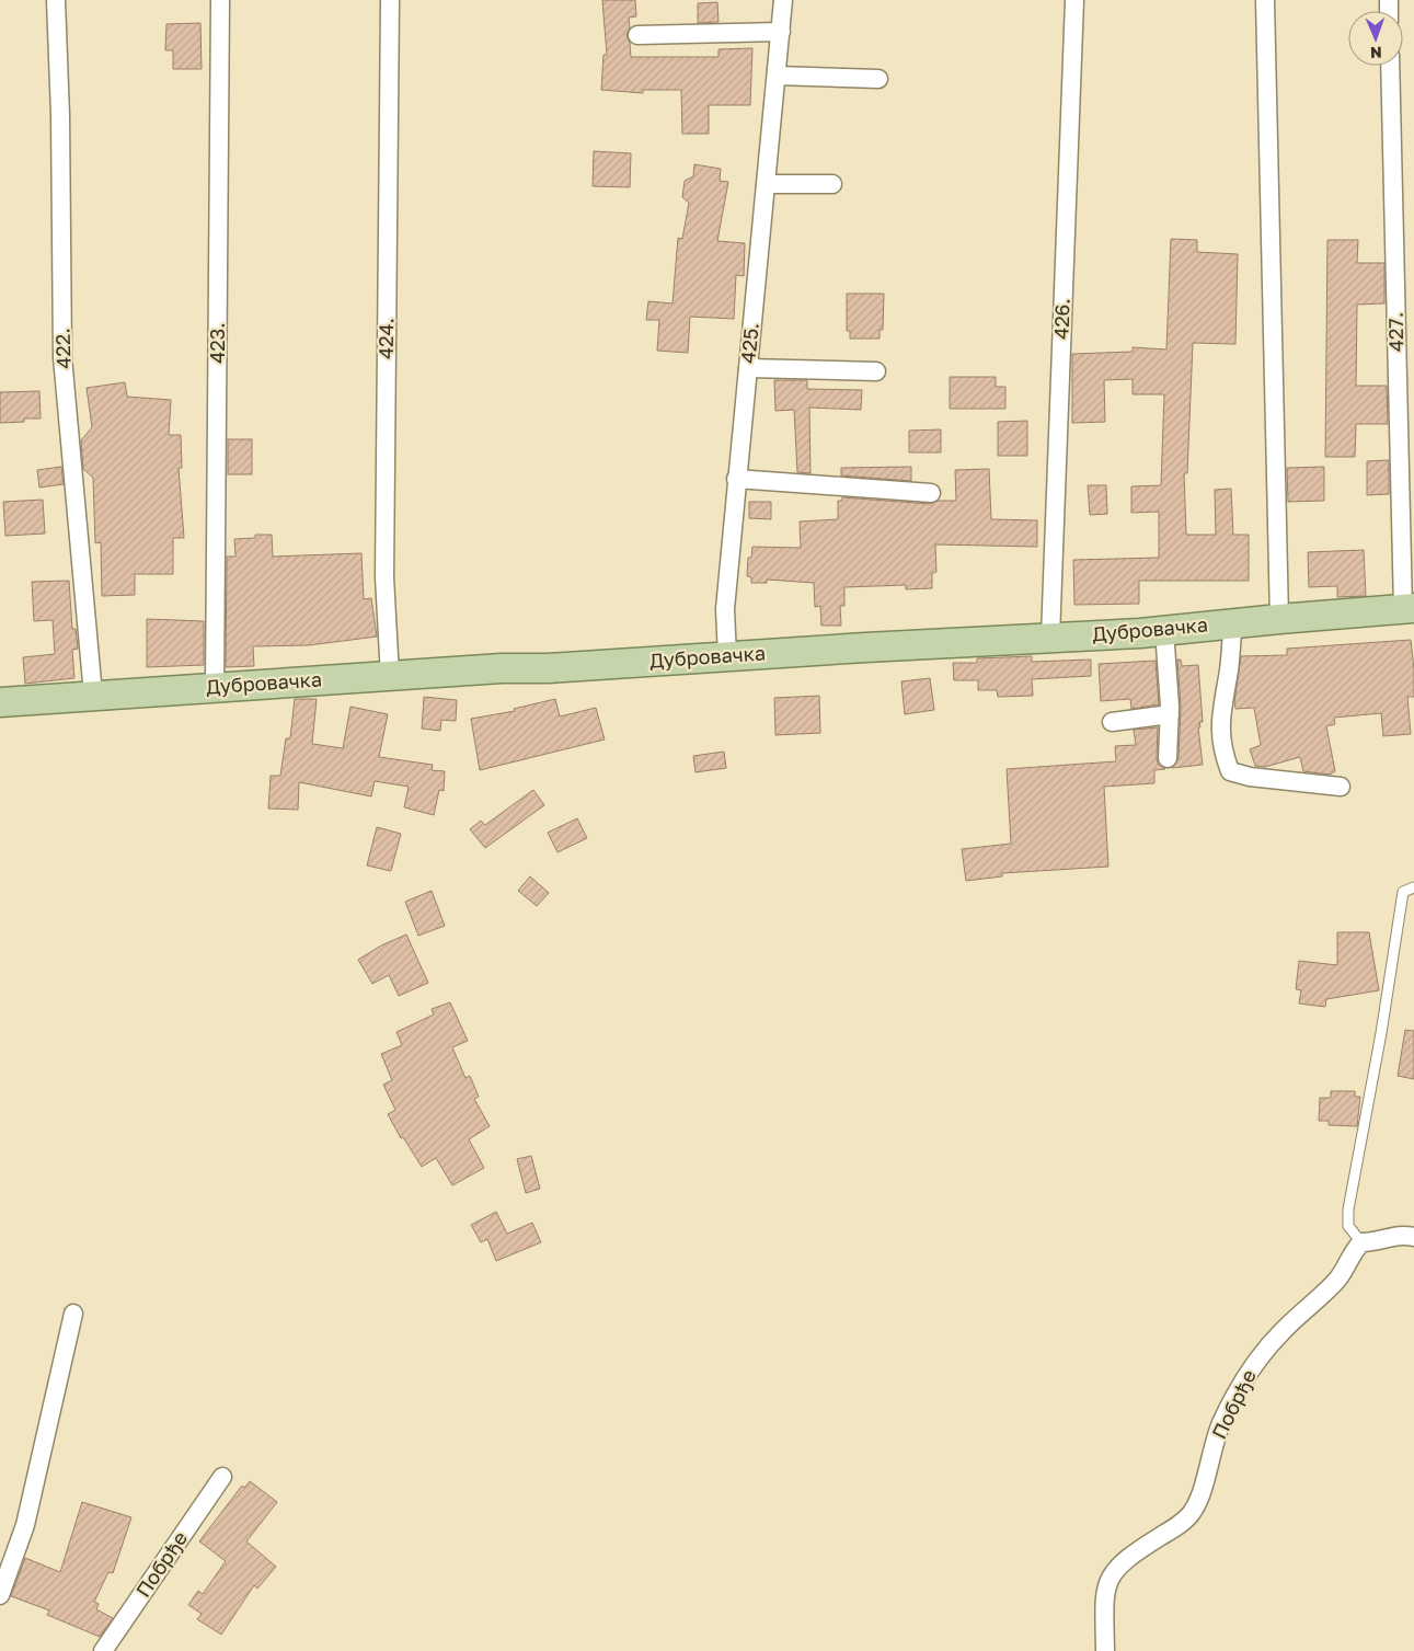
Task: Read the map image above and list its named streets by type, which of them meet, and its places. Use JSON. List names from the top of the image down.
{
  "streets": {
    "main road": ["Дубровачка"],
    "street": [
      "426.",
      "427.",
      "424.",
      "423.",
      "425.",
      "422.",
      "Побрђе"
    ]
  },
  "crossings": [
    ["426.", "Дубровачка"],
    ["427.", "Дубровачка"],
    ["424.", "Дубровачка"],
    ["423.", "Дубровачка"],
    ["425.", "Дубровачка"],
    ["422.", "Дубровачка"]
  ],
  "north": "bottom"
}
